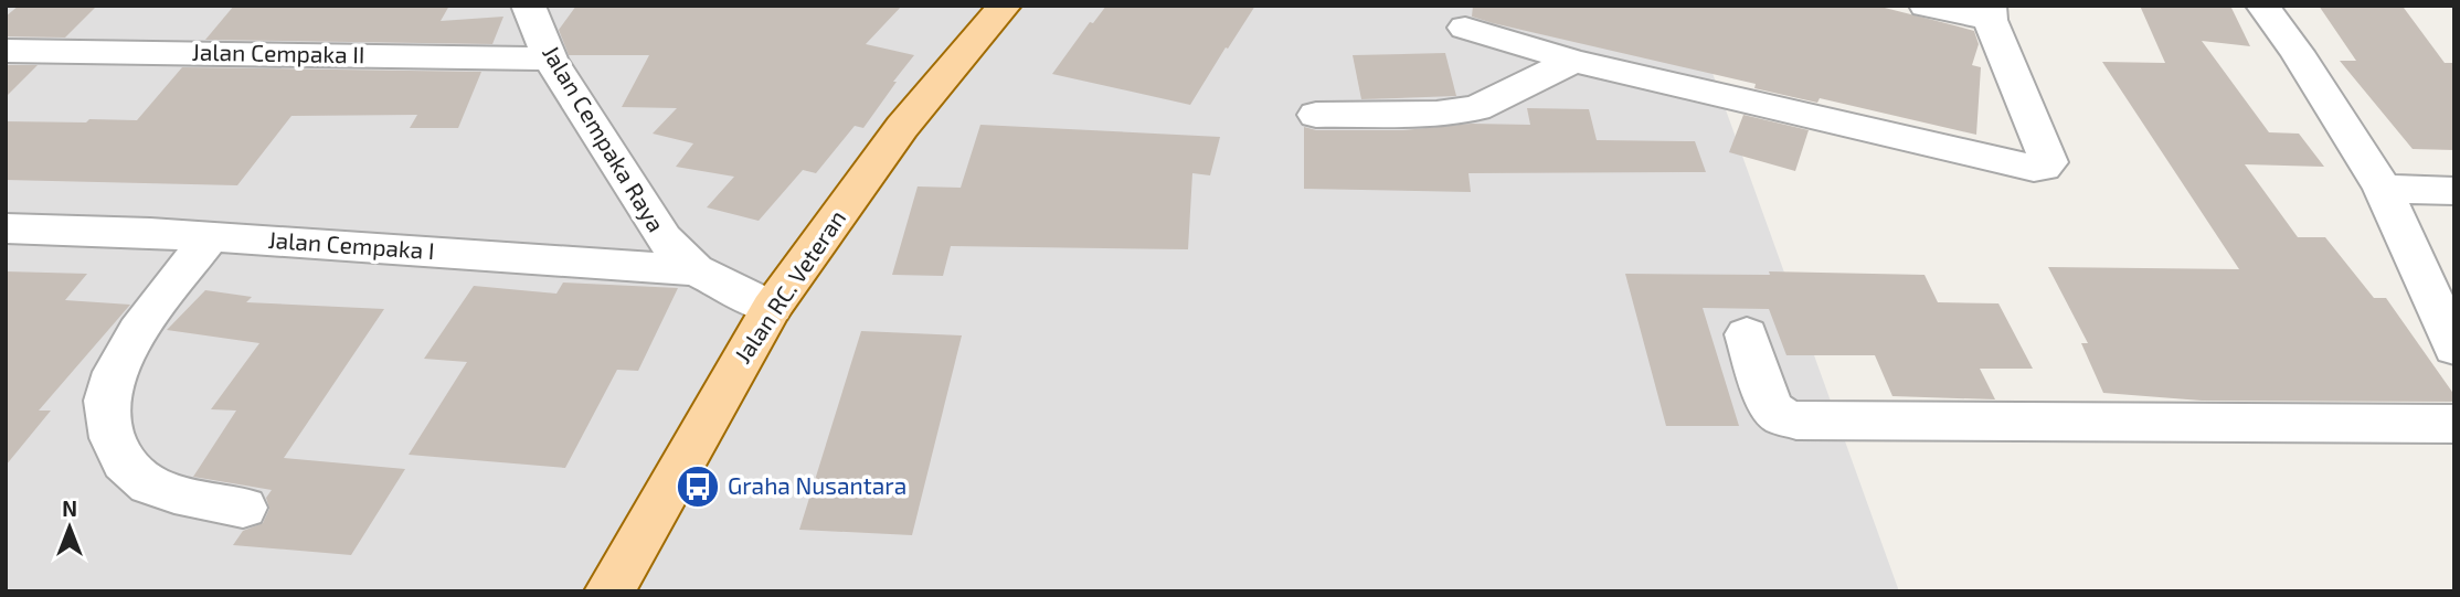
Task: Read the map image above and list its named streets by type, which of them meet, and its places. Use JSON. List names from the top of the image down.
{
  "streets": {
    "main road": ["Jalan RC. Veteran"],
    "street": ["Jalan Cempaka II", "Jalan Cempaka Raya", "Jalan Cempaka I"]
  },
  "crossings": [
    ["Jalan Cempaka II", "Jalan Cempaka Raya"],
    ["Jalan Cempaka Raya", "Jalan Cempaka I"],
    ["Jalan Cempaka Raya", "Jalan RC. Veteran"]
  ],
  "places": {
    "bus stop": ["Graha Nusantara"]
  },
  "north": "top"
}
